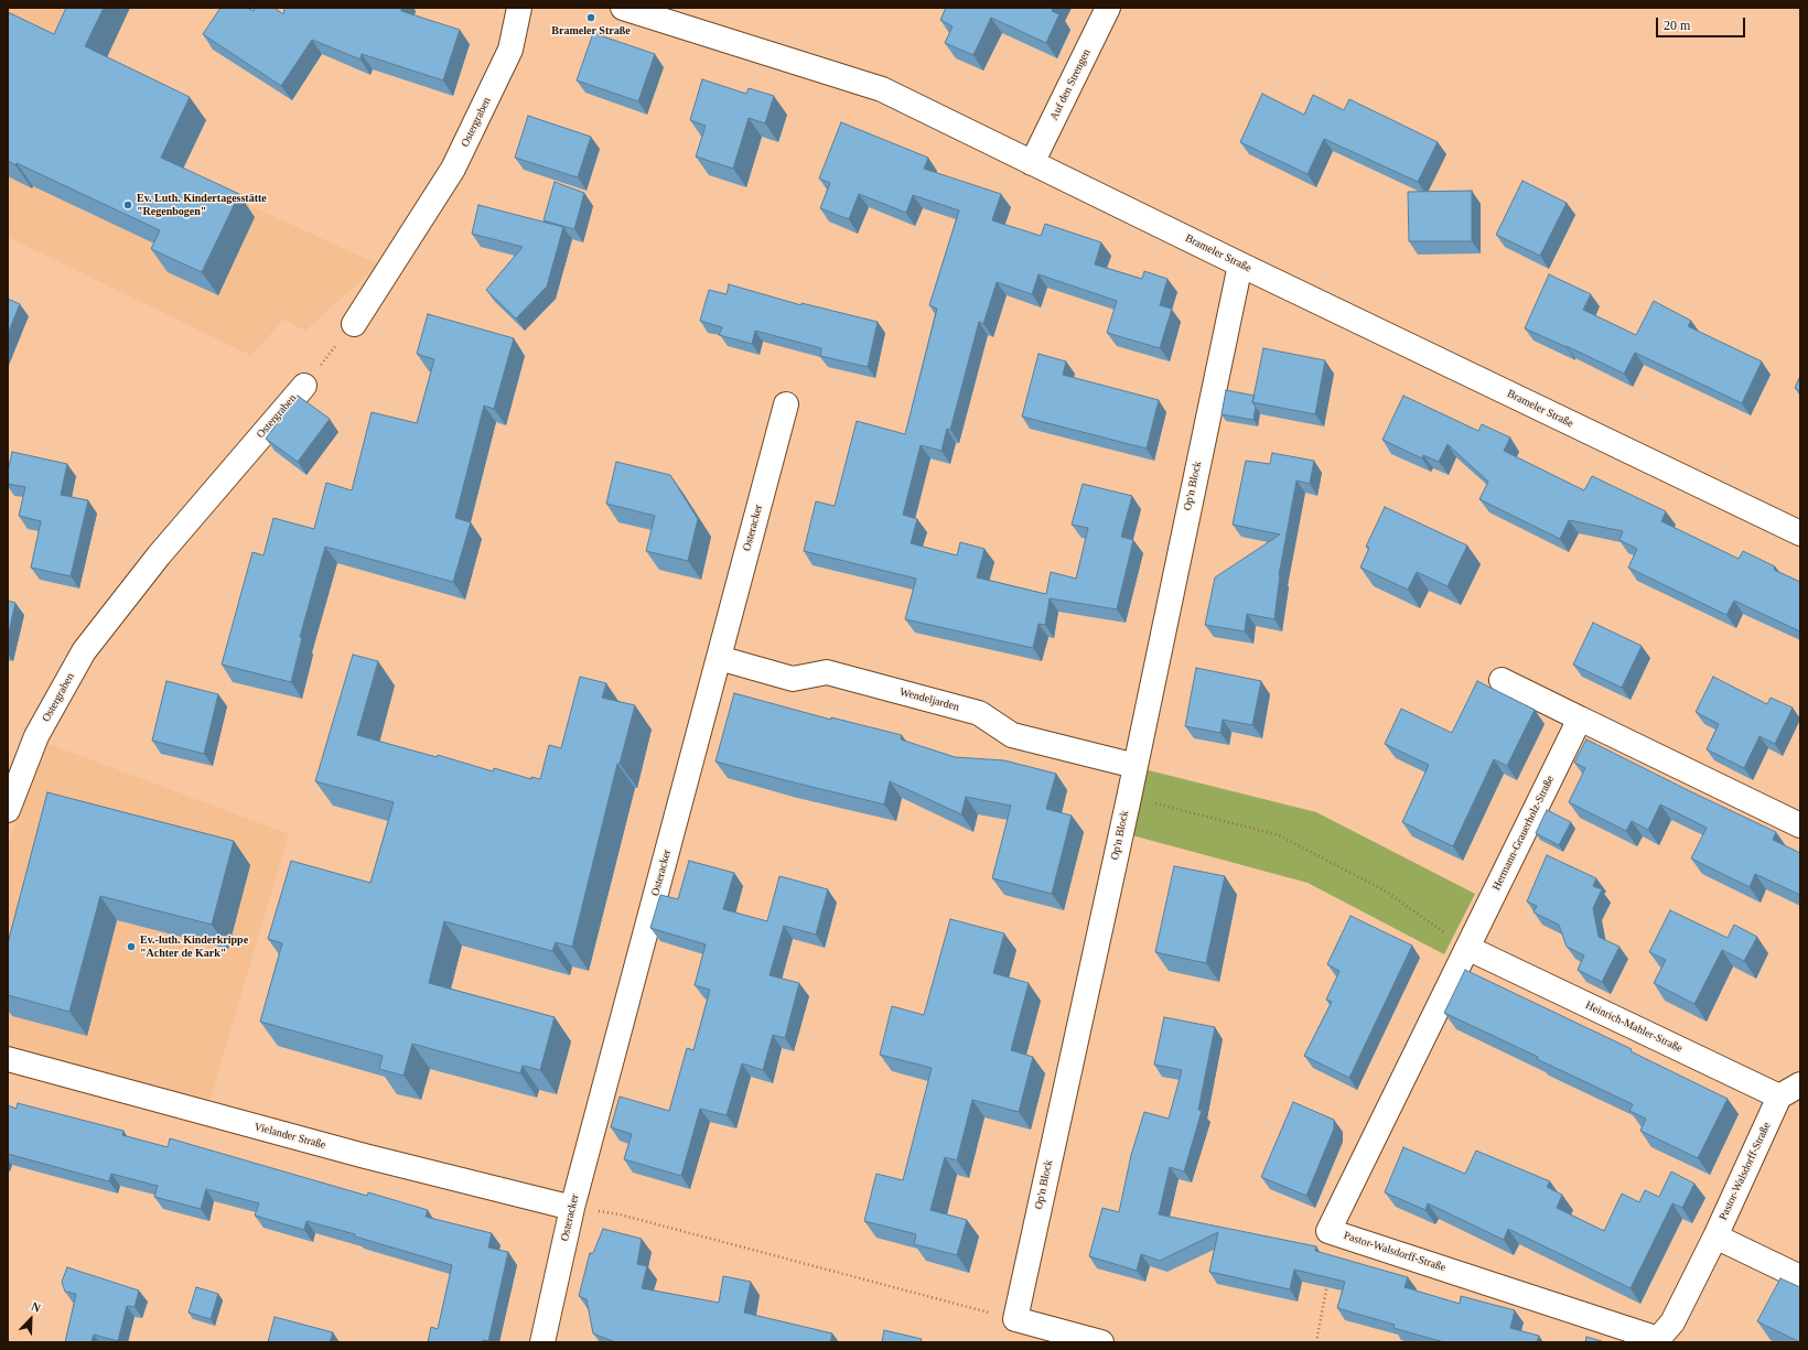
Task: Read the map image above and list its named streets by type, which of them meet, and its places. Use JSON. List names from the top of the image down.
{
  "streets": {
    "street": [
      "Auf den Strengen",
      "Ostergraben",
      "Brameler Straße",
      "Op'n Block",
      "Osteracker",
      "Wendeljarden",
      "Hermann-Grauerholz-Straße",
      "Heinrich-Mahler-Straße",
      "Vielander Straße",
      "Pastor-Walsdorff-Straße"
    ]
  },
  "crossings": [
    ["Auf den Strengen", "Brameler Straße"],
    ["Brameler Straße", "Op'n Block"],
    ["Op'n Block", "Wendeljarden"],
    ["Osteracker", "Wendeljarden"],
    ["Osteracker", "Vielander Straße"],
    ["Hermann-Grauerholz-Straße", "Heinrich-Mahler-Straße"],
    ["Hermann-Grauerholz-Straße", "Pastor-Walsdorff-Straße"],
    ["Heinrich-Mahler-Straße", "Pastor-Walsdorff-Straße"]
  ],
  "places": ["Brameler Straße", "Ev. Luth. Kindertagesstätte \"Regenbogen\"", "Ev.-luth. Kinderkrippe \"Achter de Kark\""],
  "scale_bar": "20 m",
  "north": "top right"
}
